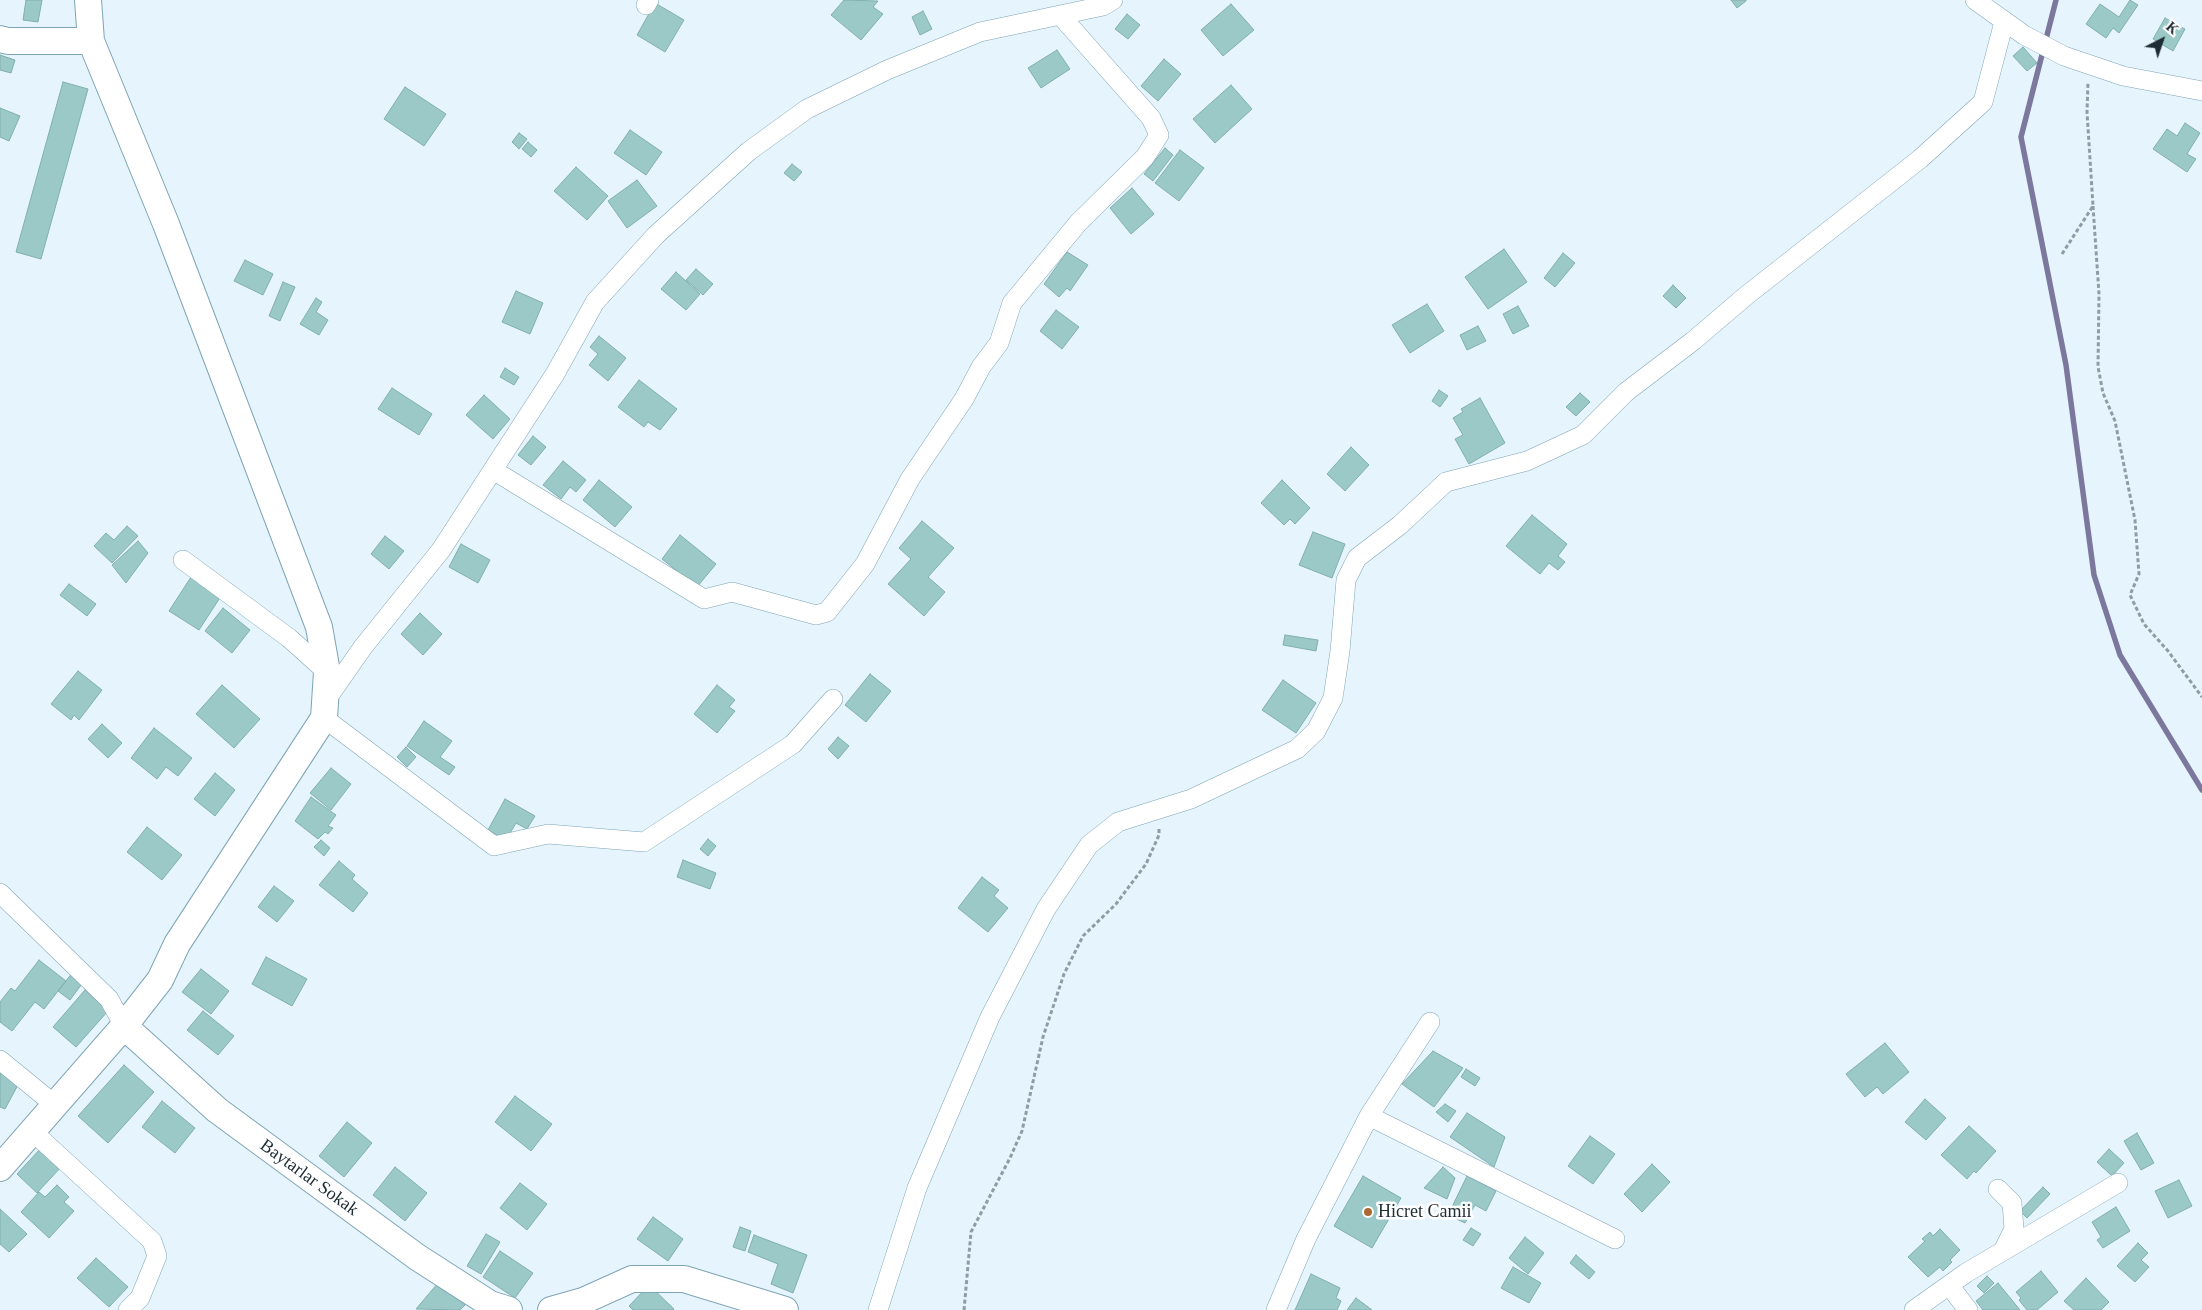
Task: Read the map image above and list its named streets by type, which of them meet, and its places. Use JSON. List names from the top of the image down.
{
  "streets": {
    "main road": ["Baytarlar Sokak"]
  },
  "places": ["Hicret Camii"],
  "north": "top right"
}
